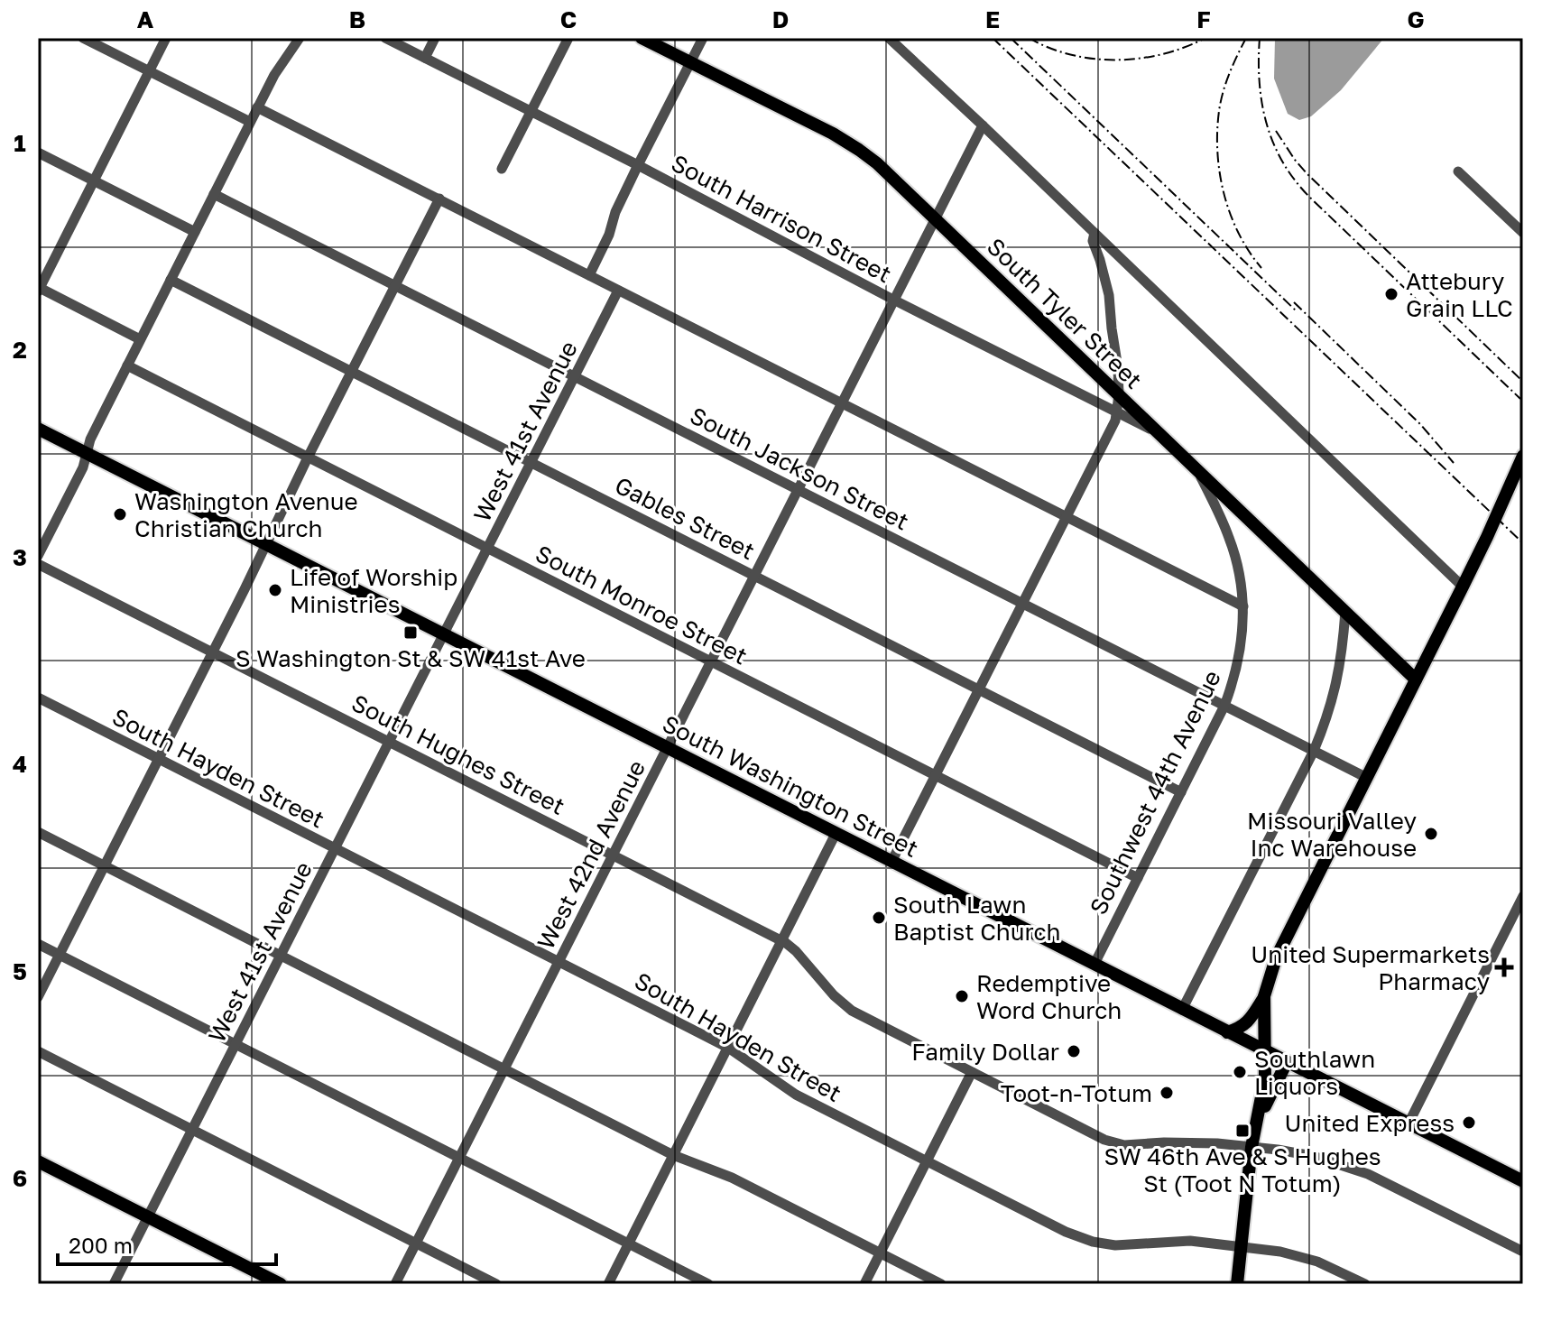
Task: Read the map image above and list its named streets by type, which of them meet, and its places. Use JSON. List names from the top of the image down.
{
  "streets": {
    "main road": ["South Tyler Street", "South Washington Street"],
    "street": [
      "South Harrison Street",
      "West 41st Avenue",
      "South Jackson Street",
      "Gables Street",
      "South Monroe Street",
      "South Hughes Street",
      "South Hayden Street",
      "Southwest 44th Avenue",
      "West 42nd Avenue"
    ]
  },
  "crossings": [
    ["South Harrison Street", "South Tyler Street"],
    ["South Harrison Street", "West 42nd Avenue"],
    ["South Tyler Street", "Southwest 44th Avenue"],
    ["South Tyler Street", "West 42nd Avenue"],
    ["West 41st Avenue", "South Jackson Street"],
    ["West 41st Avenue", "Gables Street"],
    ["West 41st Avenue", "South Monroe Street"],
    ["West 41st Avenue", "South Hughes Street"],
    ["West 41st Avenue", "South Hayden Street"],
    ["West 41st Avenue", "South Washington Street"],
    ["South Jackson Street", "Southwest 44th Avenue"],
    ["South Jackson Street", "West 42nd Avenue"],
    ["Gables Street", "Southwest 44th Avenue"],
    ["Gables Street", "West 42nd Avenue"],
    ["South Monroe Street", "Southwest 44th Avenue"],
    ["South Monroe Street", "West 42nd Avenue"],
    ["South Hughes Street", "West 42nd Avenue"],
    ["South Hayden Street", "West 42nd Avenue"],
    ["South Washington Street", "Southwest 44th Avenue"],
    ["South Washington Street", "West 42nd Avenue"]
  ],
  "places": {
    "other": [
      "Attebury Grain LLC",
      "Washington Avenue Christian Church",
      "Life of Worship Ministries",
      "Missouri Valley Inc Warehouse",
      "South Lawn Baptist Church",
      "Redemptive Word Church",
      "Family Dollar",
      "Southlawn Liquors",
      "Toot-n-Totum",
      "United Express"
    ],
    "transit": ["S Washington St & SW 41st Ave", "SW 46th Ave & S Hughes St (Toot N Totum)"],
    "health": ["United Supermarkets Pharmacy"]
  },
  "scale_bar": "200 m",
  "grid": {
    "columns": [
      "A",
      "B",
      "C",
      "D",
      "E",
      "F",
      "G"
    ],
    "rows": [
      "1",
      "2",
      "3",
      "4",
      "5",
      "6"
    ]
  }
}
